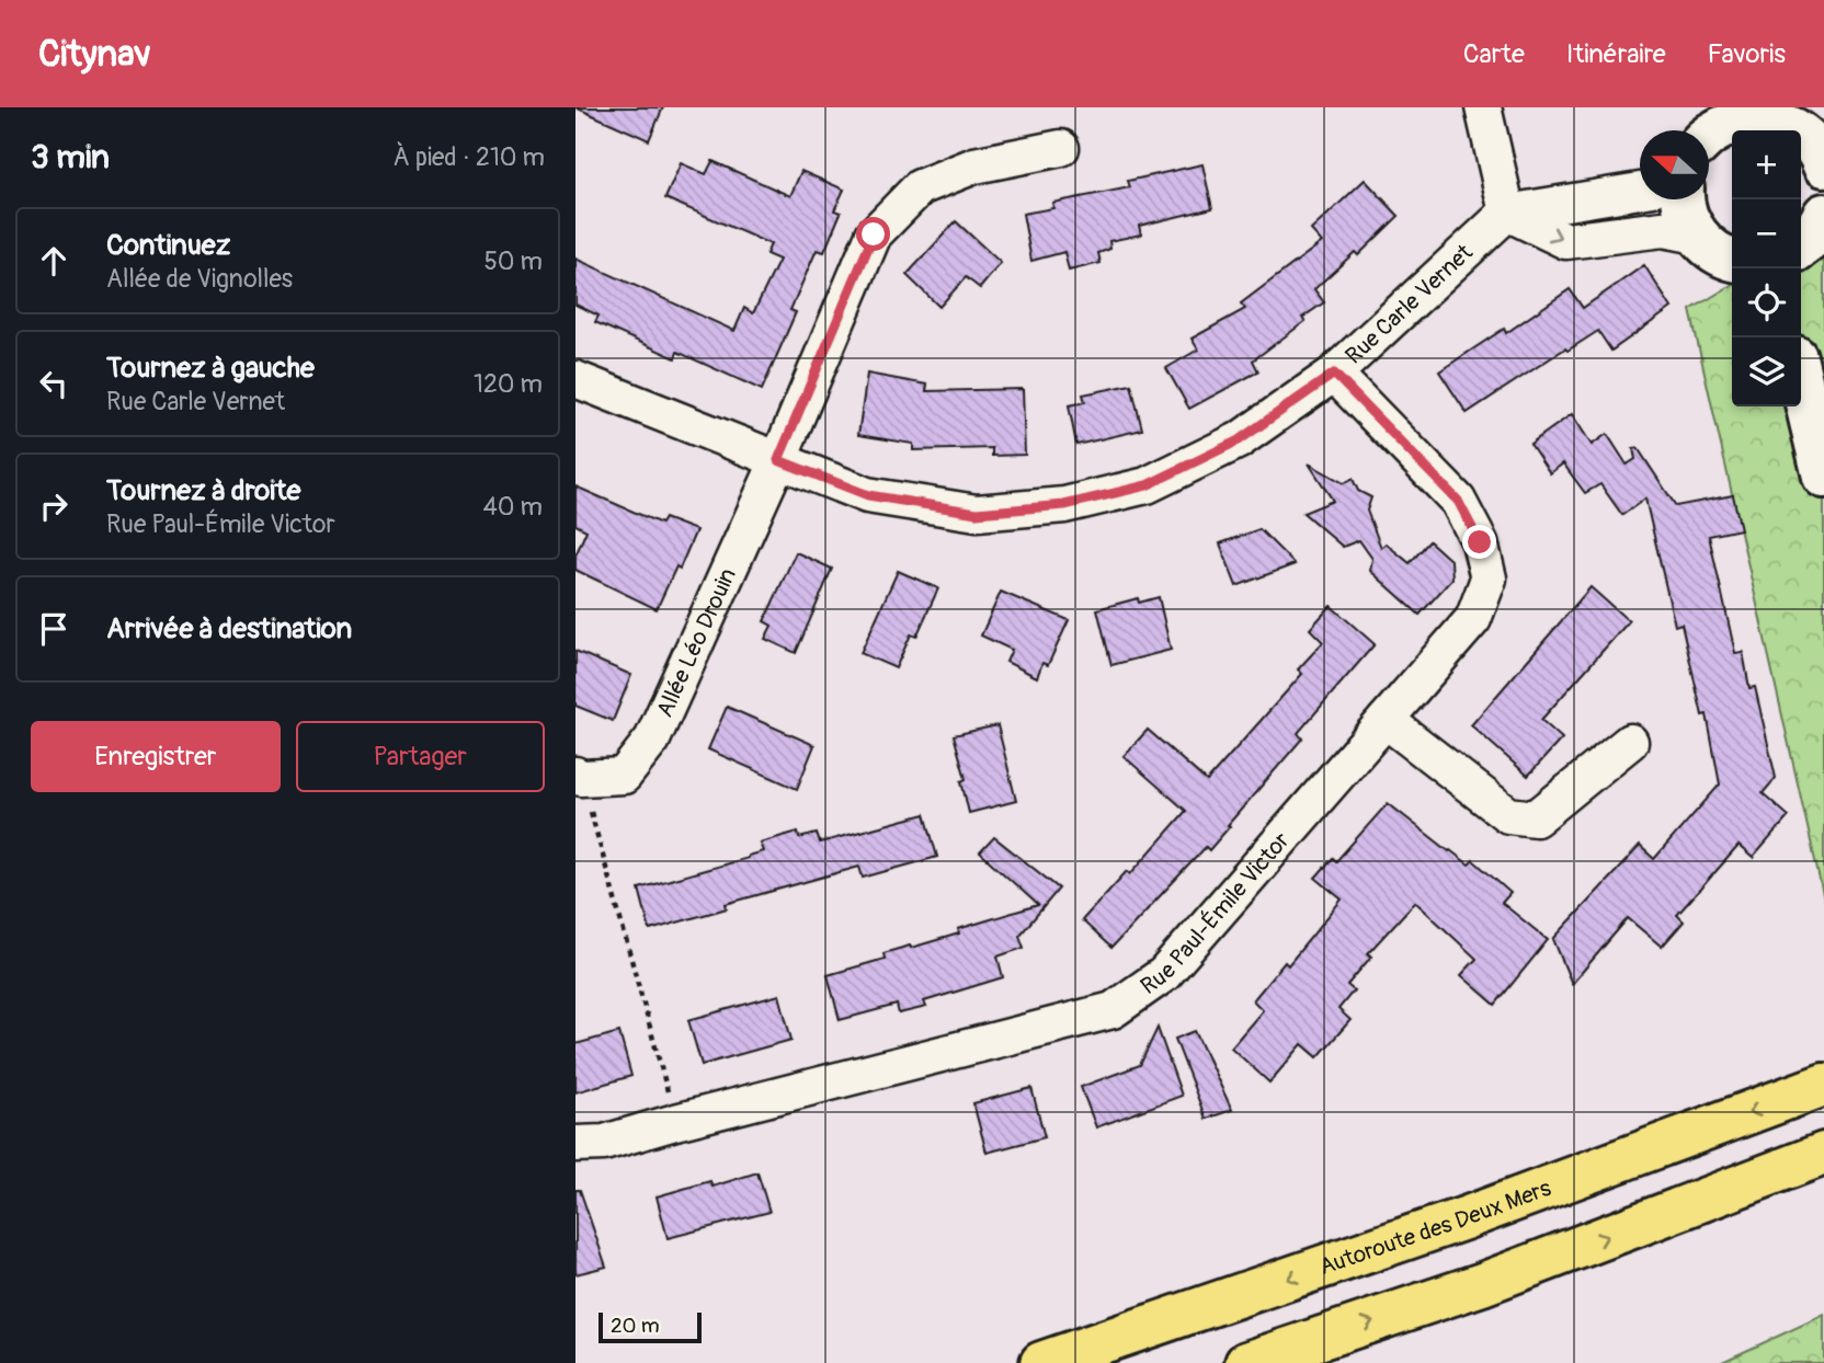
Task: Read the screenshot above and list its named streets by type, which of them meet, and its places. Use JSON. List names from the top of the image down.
{
  "streets": {
    "highway": ["Autoroute des Deux Mers"],
    "street": ["Rue Carle Vernet", "Allée Léo Drouin", "Rue Paul-Émile Victor"]
  },
  "crossings": [
    ["Rue Carle Vernet", "Allée Léo Drouin"],
    ["Rue Carle Vernet", "Rue Paul-Émile Victor"]
  ],
  "scale_bar": "20 m",
  "north": "left",
  "page": {
    "header": "Citynav",
    "nav": ["Carte", "Itinéraire", "Favoris"],
    "heading": ["3 min", "À pied · 210 m"],
    "map_buttons": ["+", "−"],
    "list": [
      ["Continuez", "Allée de Vignolles", "50 m"],
      ["Tournez à gauche", "Rue Carle Vernet", "120 m"],
      ["Tournez à droite", "Rue Paul-Émile Victor", "40 m"],
      "Arrivée à destination"
    ],
    "buttons": ["Enregistrer", "Partager"],
    "scale": "20 m"
  }
}
